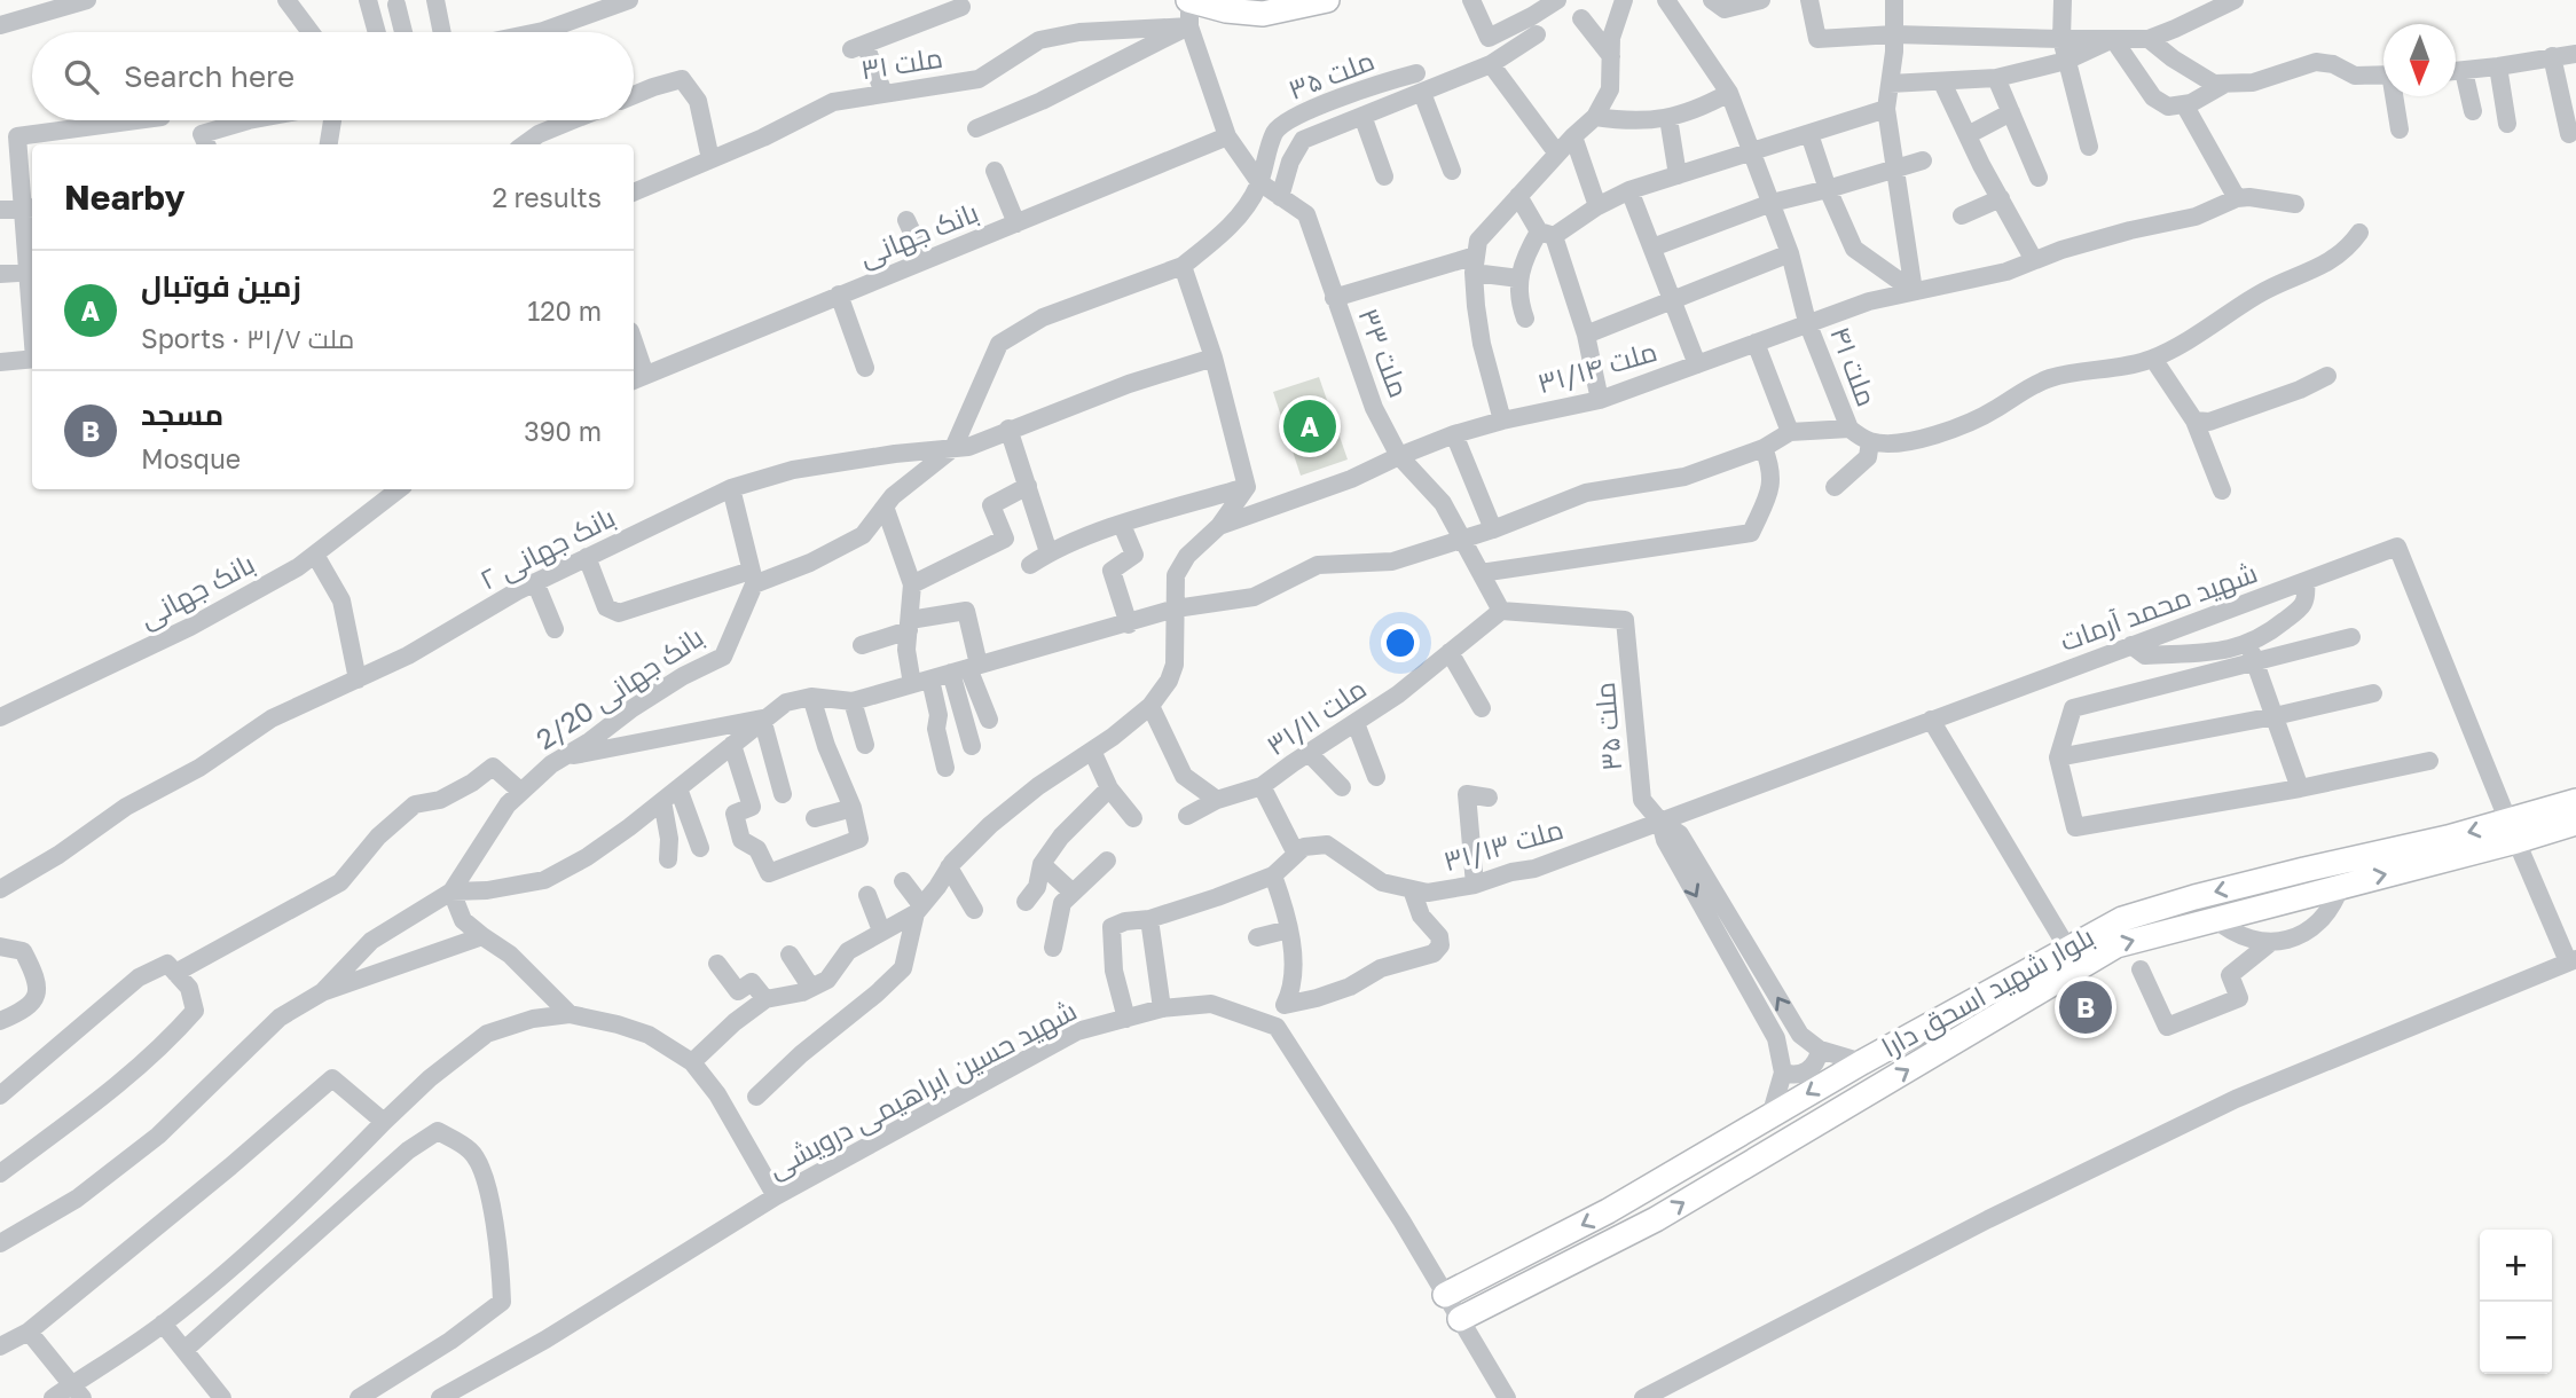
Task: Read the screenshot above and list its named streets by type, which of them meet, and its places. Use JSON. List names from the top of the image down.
{
  "streets": {
    "main road": ["بلوار شهید اسحق دارا"],
    "street": [
      "ملت ۳۱",
      "ملت ۳۵",
      "بانک جهانی",
      "ملت ۳۳",
      "ملت ۴۱",
      "ملت ۳۱/۱۴",
      "بانک جهانی ۲",
      "شهید محمد آرمات",
      "بانک جهانی 2/20",
      "ملت ۳۱/۱۱",
      "ملت ۳۱/۱۳",
      "شهید حسین ابراهیمی درویشی"
    ]
  },
  "crossings": [
    ["ملت ۳۱", "ملت ۳۳"],
    ["ملت ۳۵", "ملت ۳۳"],
    ["ملت ۳۵", "شهید محمد آرمات"],
    ["ملت ۳۵", "ملت ۳۱/۱۱"],
    ["ملت ۳۵", "ملت ۳۱/۱۳"],
    ["بانک جهانی", "ملت ۳۳"],
    ["ملت ۳۳", "ملت ۴۱"],
    ["ملت ۳۳", "ملت ۳۱/۱۴"],
    ["ملت ۳۳", "ملت ۳۱/۱۱"],
    ["ملت ۴۱", "ملت ۳۱/۱۴"],
    ["شهید محمد آرمات", "ملت ۳۱/۱۳"],
    ["شهید محمد آرمات", "بلوار شهید اسحق دارا"],
    ["بلوار شهید اسحق دارا", "شهید حسین ابراهیمی درویشی"]
  ],
  "north": "bottom",
  "page": {
    "search": "Search here",
    "heading": ["Nearby", "2 results"],
    "list": [
      {
        "mark": "A",
        "name": "زمین فوتبال",
        "note": "Sports · ملت ۳۱/۷",
        "value": "120 m"
      },
      {
        "mark": "B",
        "name": "مسجد",
        "note": "Mosque",
        "value": "390 m"
      }
    ],
    "pins": ["A", "B"],
    "map_buttons": ["+", "−"]
  }
}
